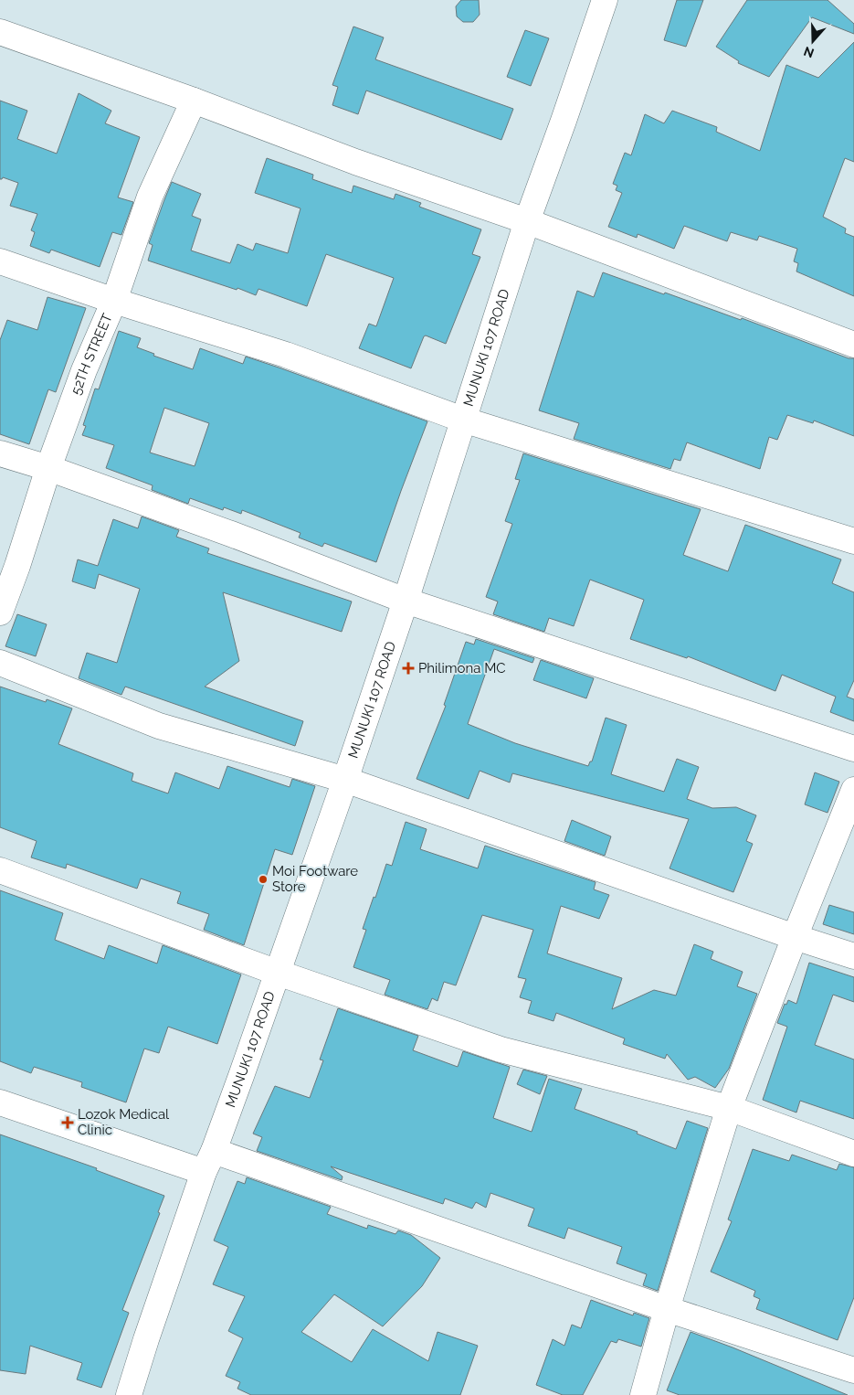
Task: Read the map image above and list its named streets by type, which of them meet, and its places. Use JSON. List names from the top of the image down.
{
  "streets": {
    "street": ["MUNUKI 107 ROAD", "52TH STREET"]
  },
  "places": {
    "health": ["Philimona MC", "Lozok Medical Clinic"],
    "other": ["Moi Footware Store"]
  },
  "north": "bottom"
}
